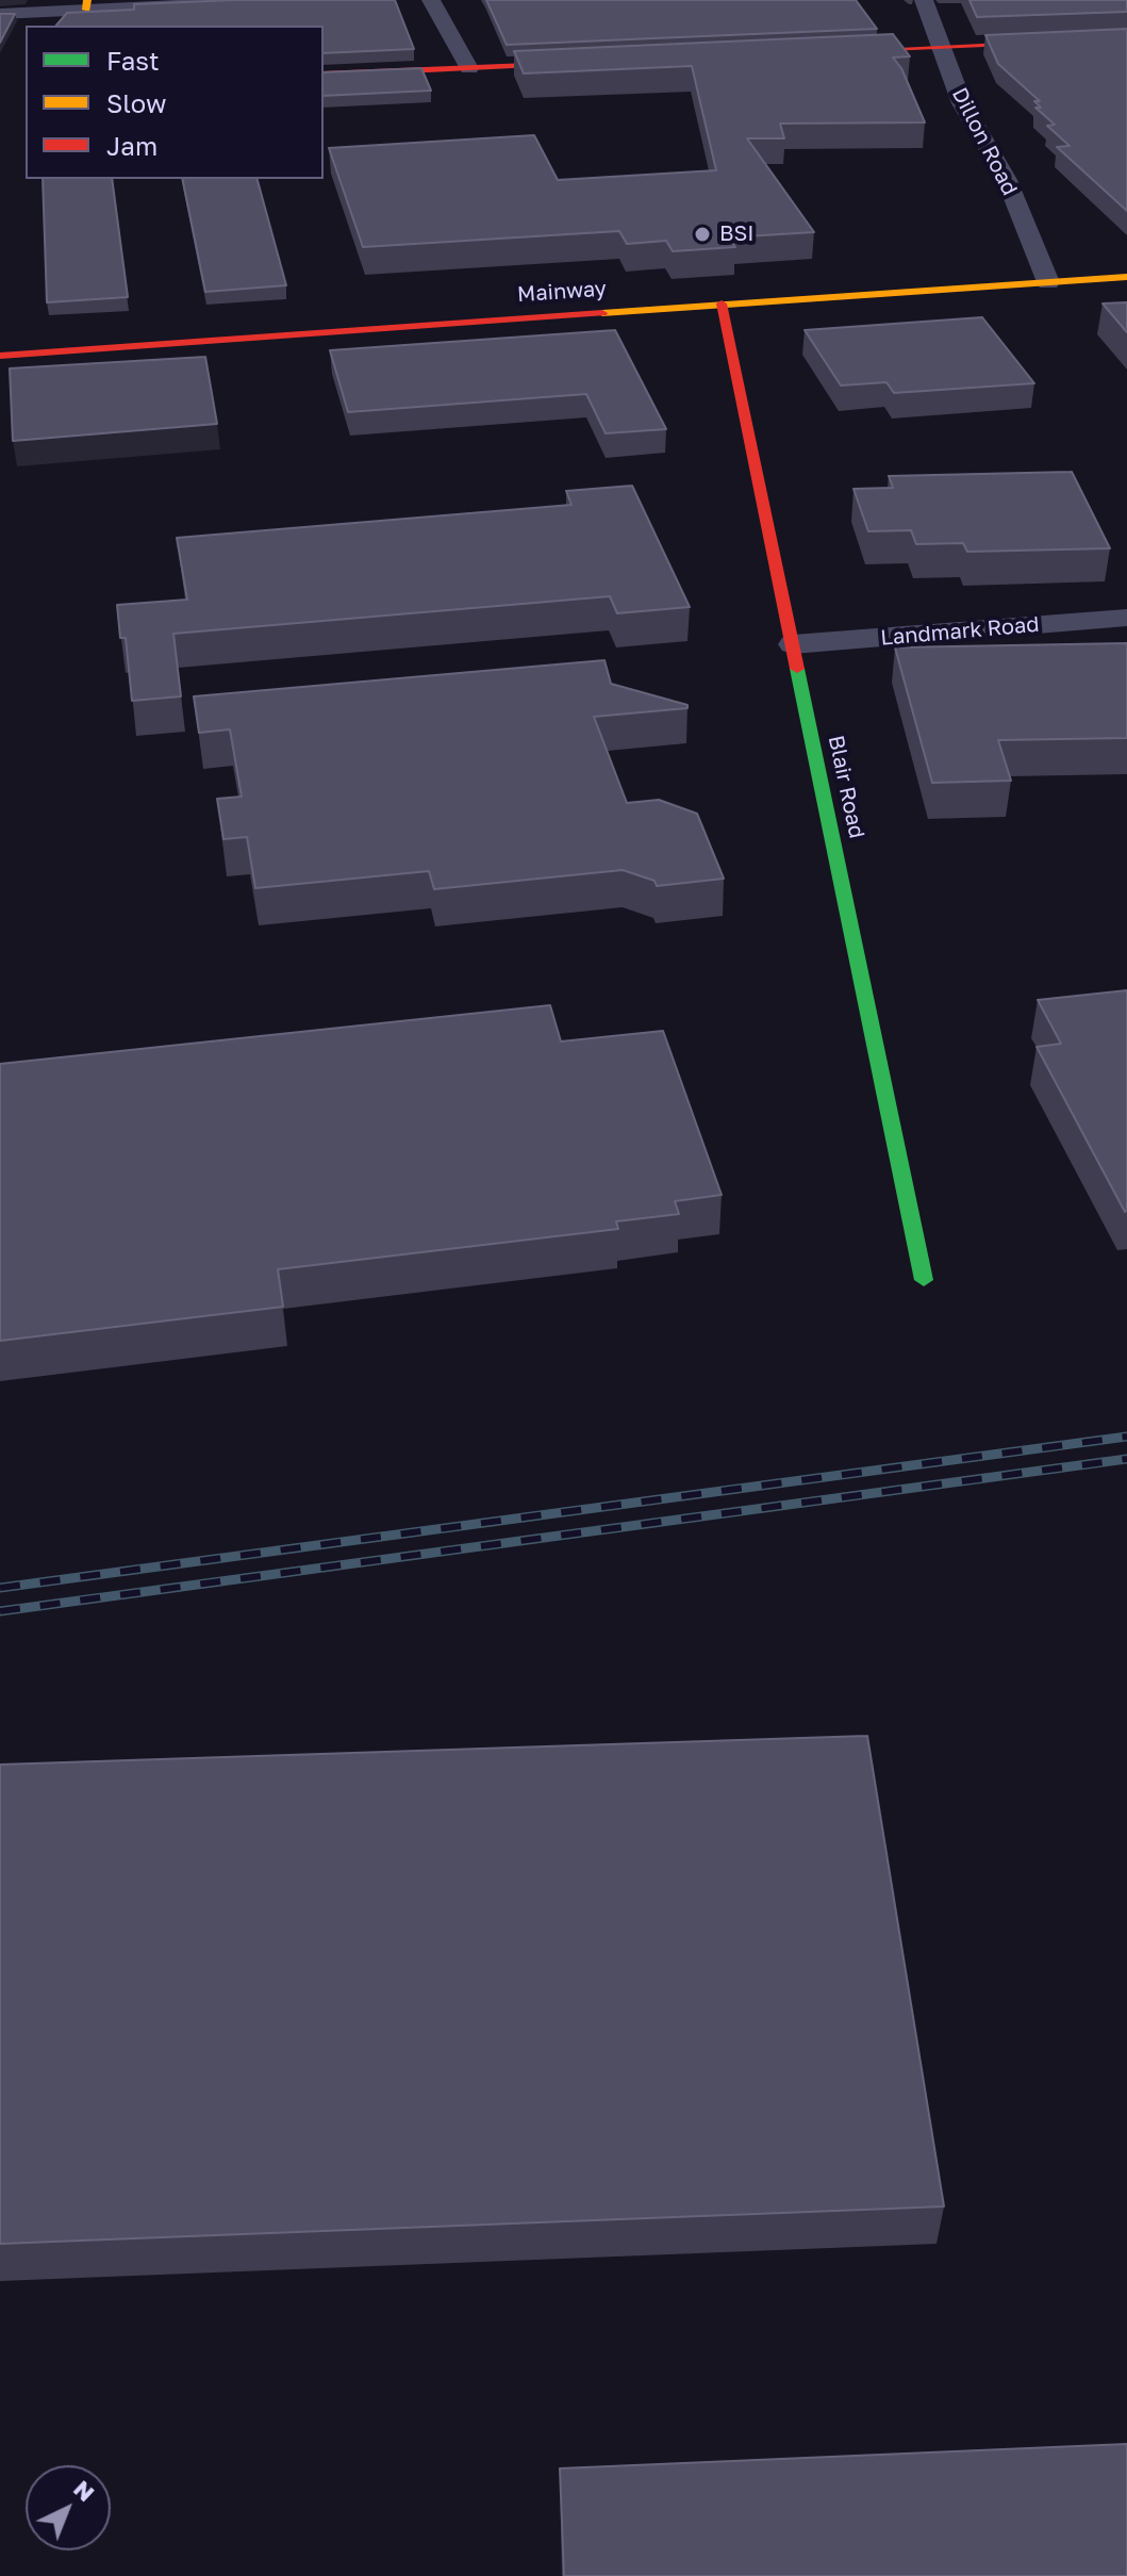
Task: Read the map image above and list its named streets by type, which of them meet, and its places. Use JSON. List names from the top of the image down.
{
  "streets": {
    "street": [
      "Dillon Road",
      "Mainway",
      "Landmark Road",
      "Blair Road"
    ]
  },
  "crossings": [
    ["Dillon Road", "Mainway"],
    ["Mainway", "Blair Road"],
    ["Landmark Road", "Blair Road"]
  ],
  "places": ["BSI"],
  "legend": ["Fast", "Slow", "Jam"],
  "north": "top right"
}
